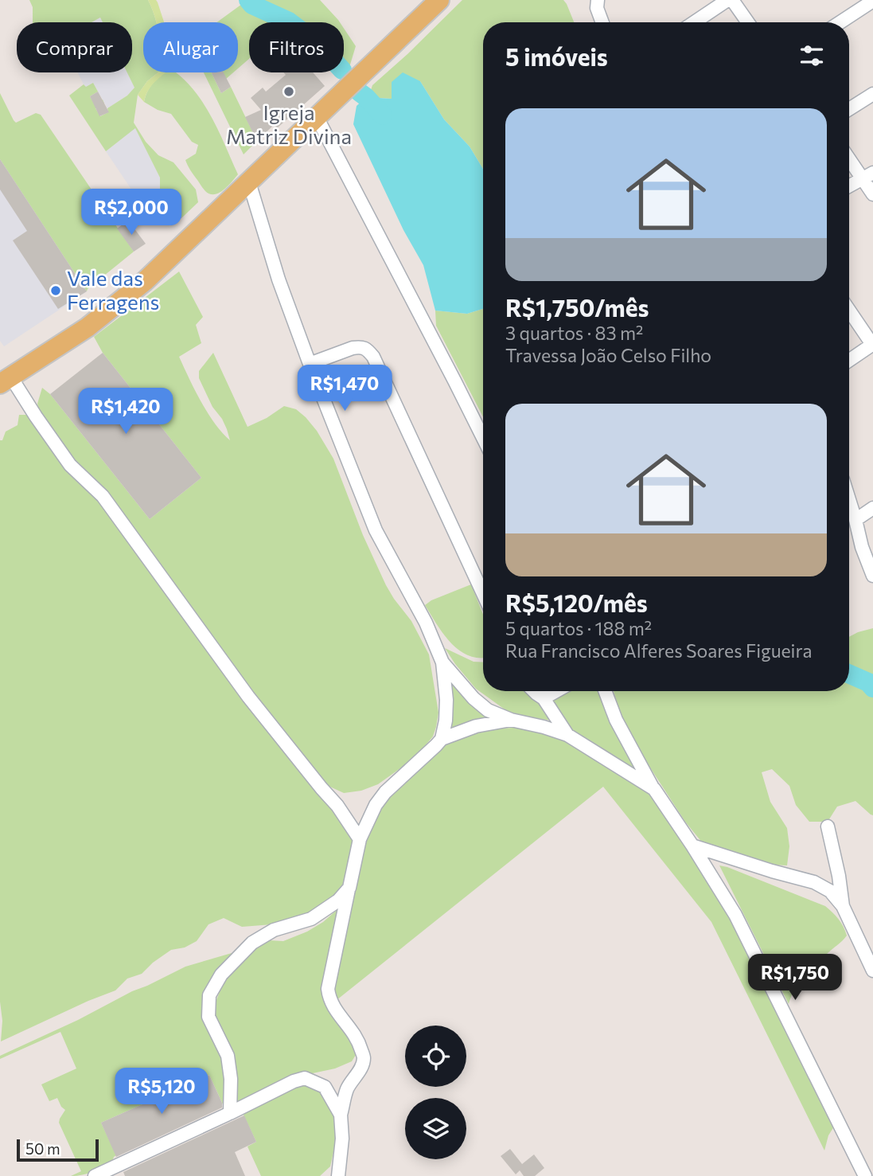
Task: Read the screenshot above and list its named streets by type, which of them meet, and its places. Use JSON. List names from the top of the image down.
{
  "places": ["Igreja Matriz Divina", "Vale das Ferragens"],
  "scale_bar": "50 m",
  "page": {
    "chip": ["Comprar", "Alugar", "Filtros"],
    "heading": "5 imóveis",
    "list": [
      {
        "name": "R$1,750/mês",
        "note": "3 quartos · 83 m² · Travessa João Celso Filho"
      },
      {
        "name": "R$5,120/mês",
        "note": "5 quartos · 188 m² · Rua Francisco Alferes Soares Figueira"
      }
    ],
    "price": [
      "R$2,000",
      "R$1,470",
      "R$1,420",
      "R$1,750",
      "R$5,120"
    ],
    "scale": "50 m"
  }
}
